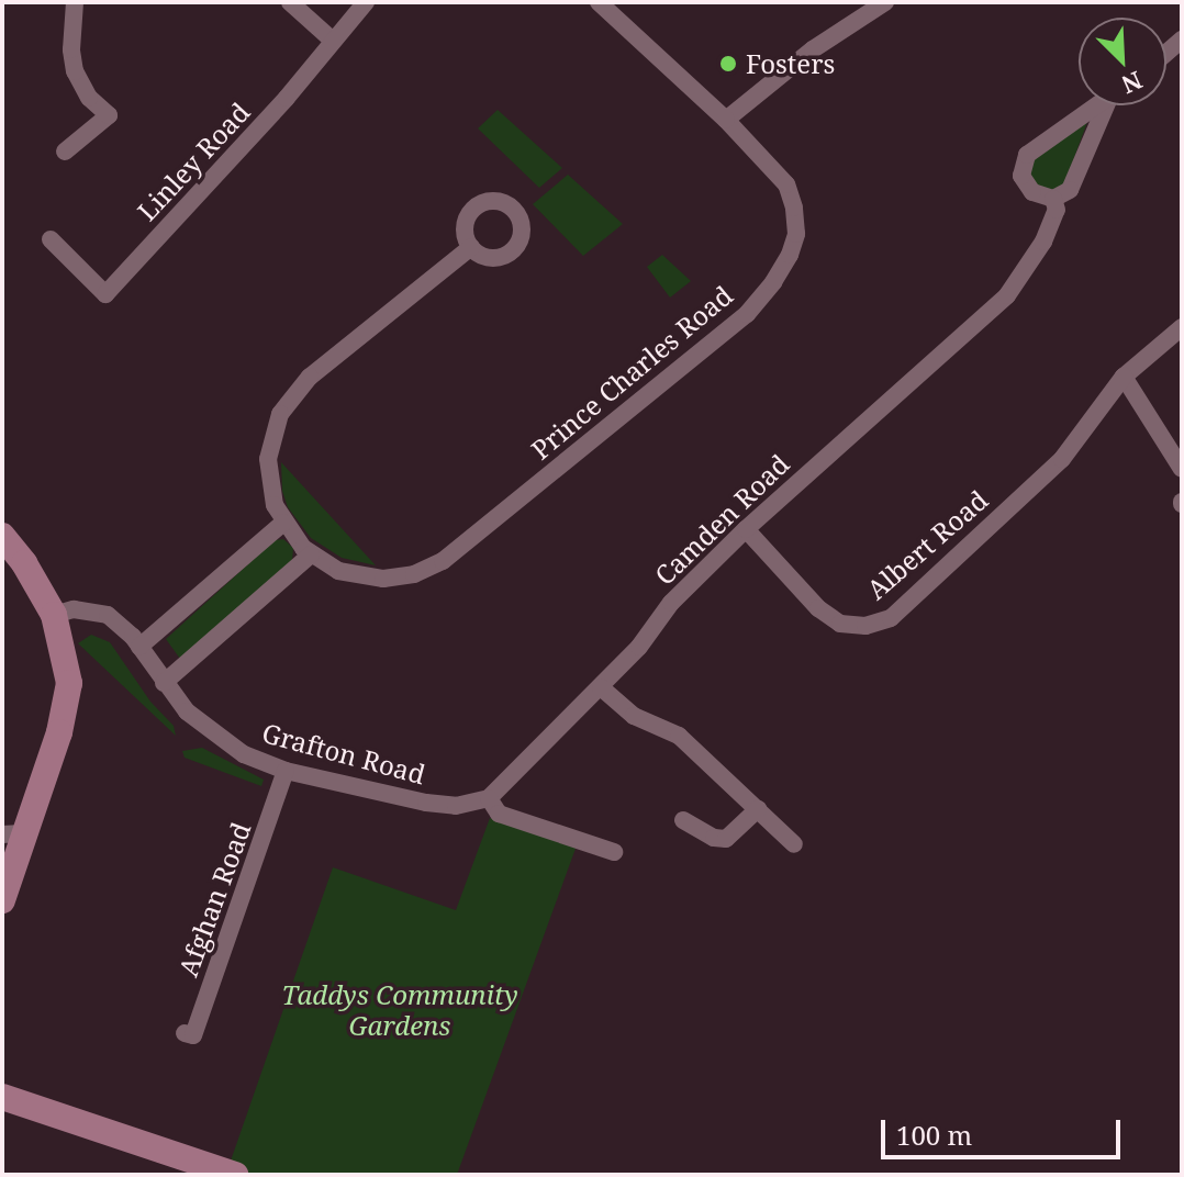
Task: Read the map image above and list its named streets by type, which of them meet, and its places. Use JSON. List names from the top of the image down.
{
  "streets": {
    "street": [
      "Linley Road",
      "Prince Charles Road",
      "Camden Road",
      "Albert Road",
      "Grafton Road",
      "Afghan Road"
    ]
  },
  "crossings": [
    ["Camden Road", "Albert Road"],
    ["Camden Road", "Grafton Road"],
    ["Grafton Road", "Afghan Road"]
  ],
  "parks": ["Taddys Community Gardens"],
  "places": ["Fosters"],
  "scale_bar": "100 m",
  "north": "bottom right"
}
